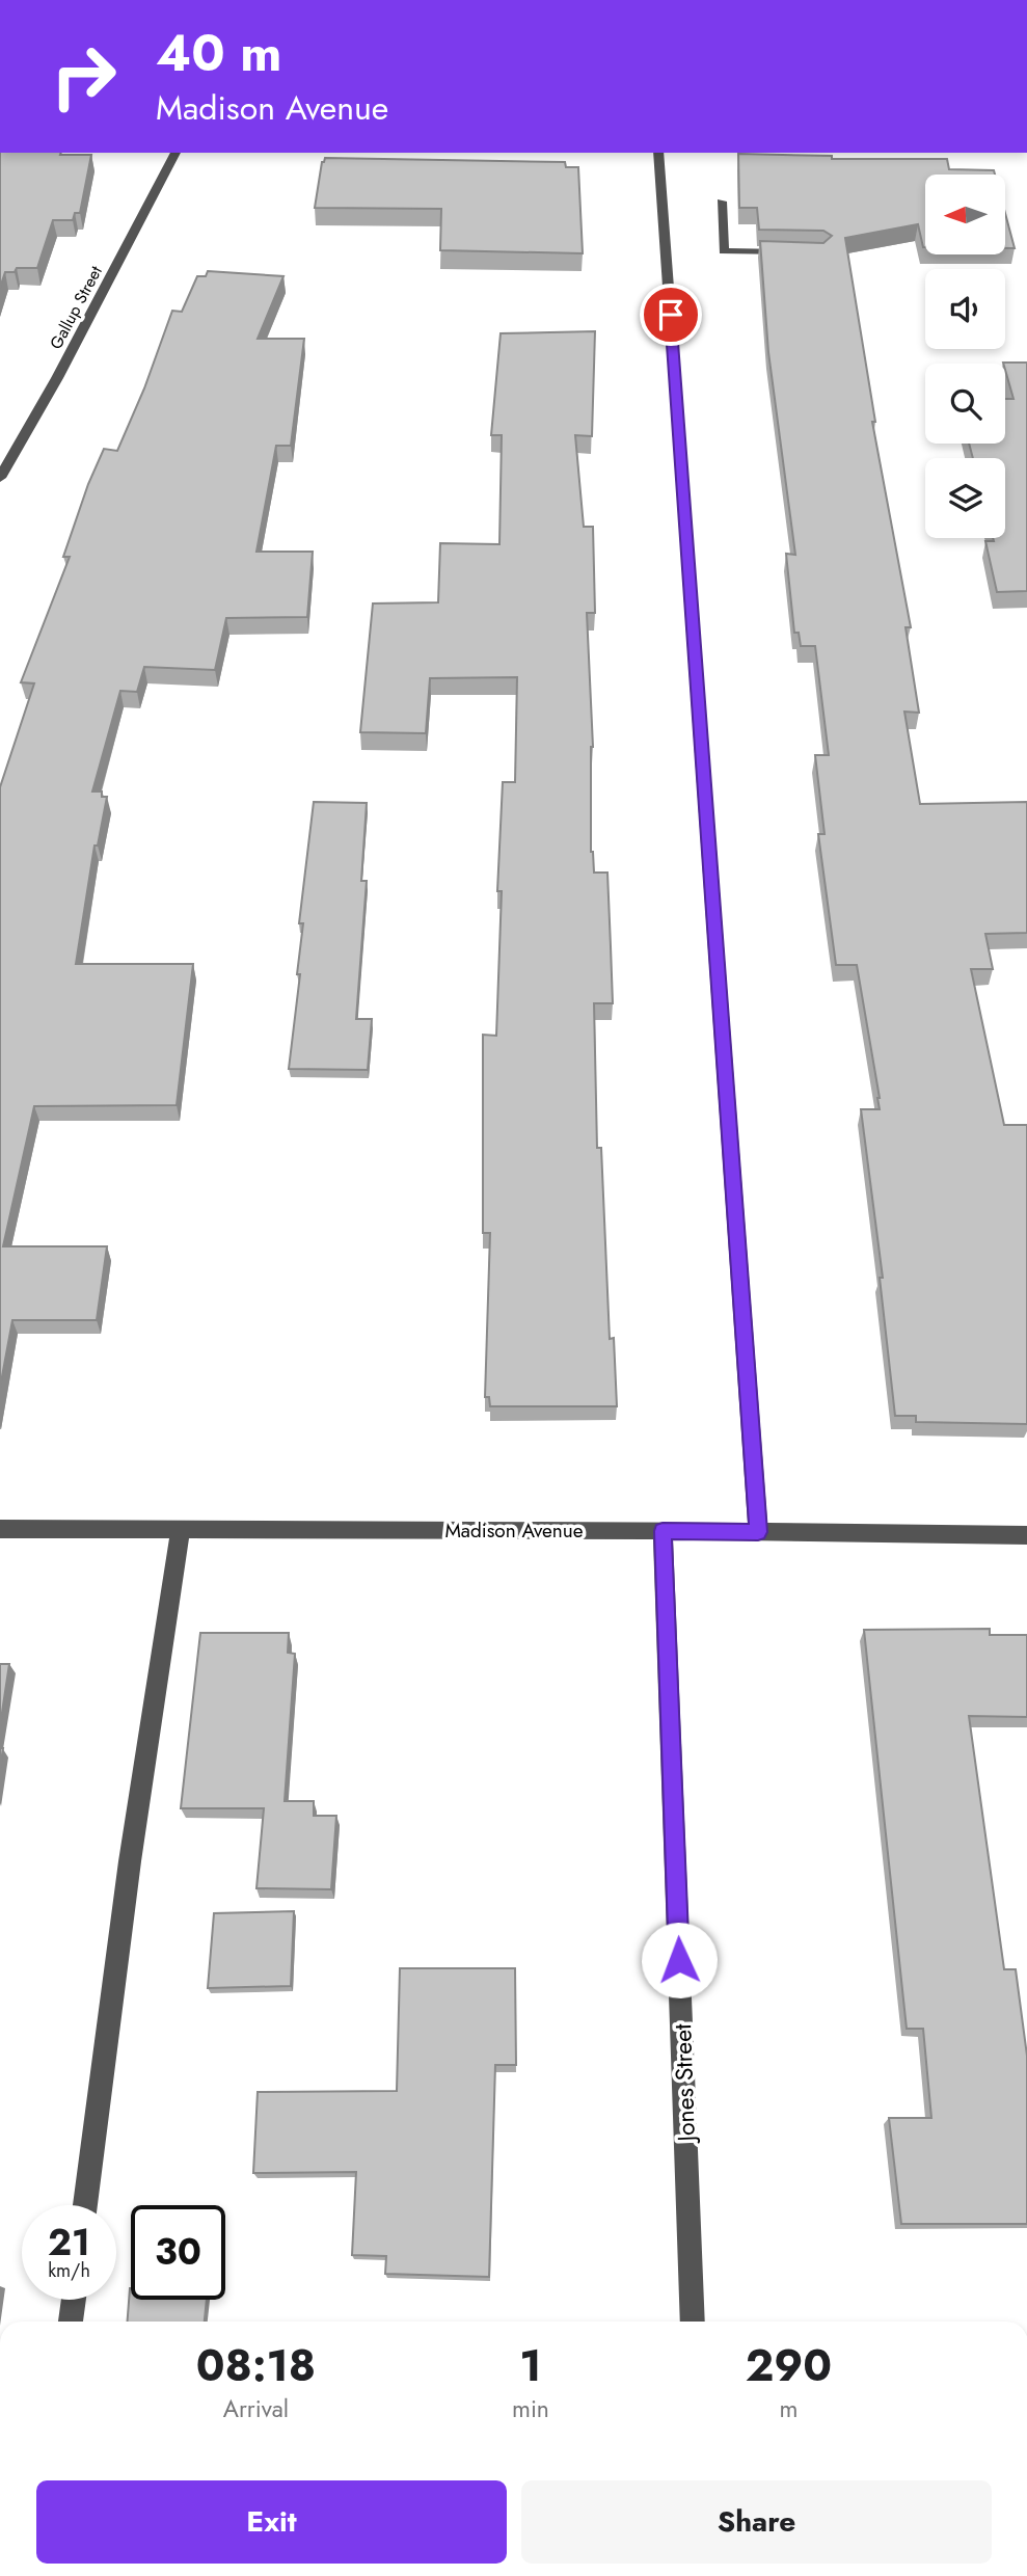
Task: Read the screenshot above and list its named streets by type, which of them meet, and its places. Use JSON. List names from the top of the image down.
{
  "streets": {
    "street": ["Gallup Street", "Madison Avenue", "Jones Street"]
  },
  "crossings": [
    ["Madison Avenue", "Jones Street"]
  ],
  "north": "left",
  "page": {
    "turn": ["40 m", "Madison Avenue"],
    "speed": "21 km/h",
    "limit": "30",
    "eta": [
      "08:18",
      "Arrival",
      "1",
      "min",
      "290",
      "m"
    ],
    "buttons": ["Exit", "Share"]
  }
}
